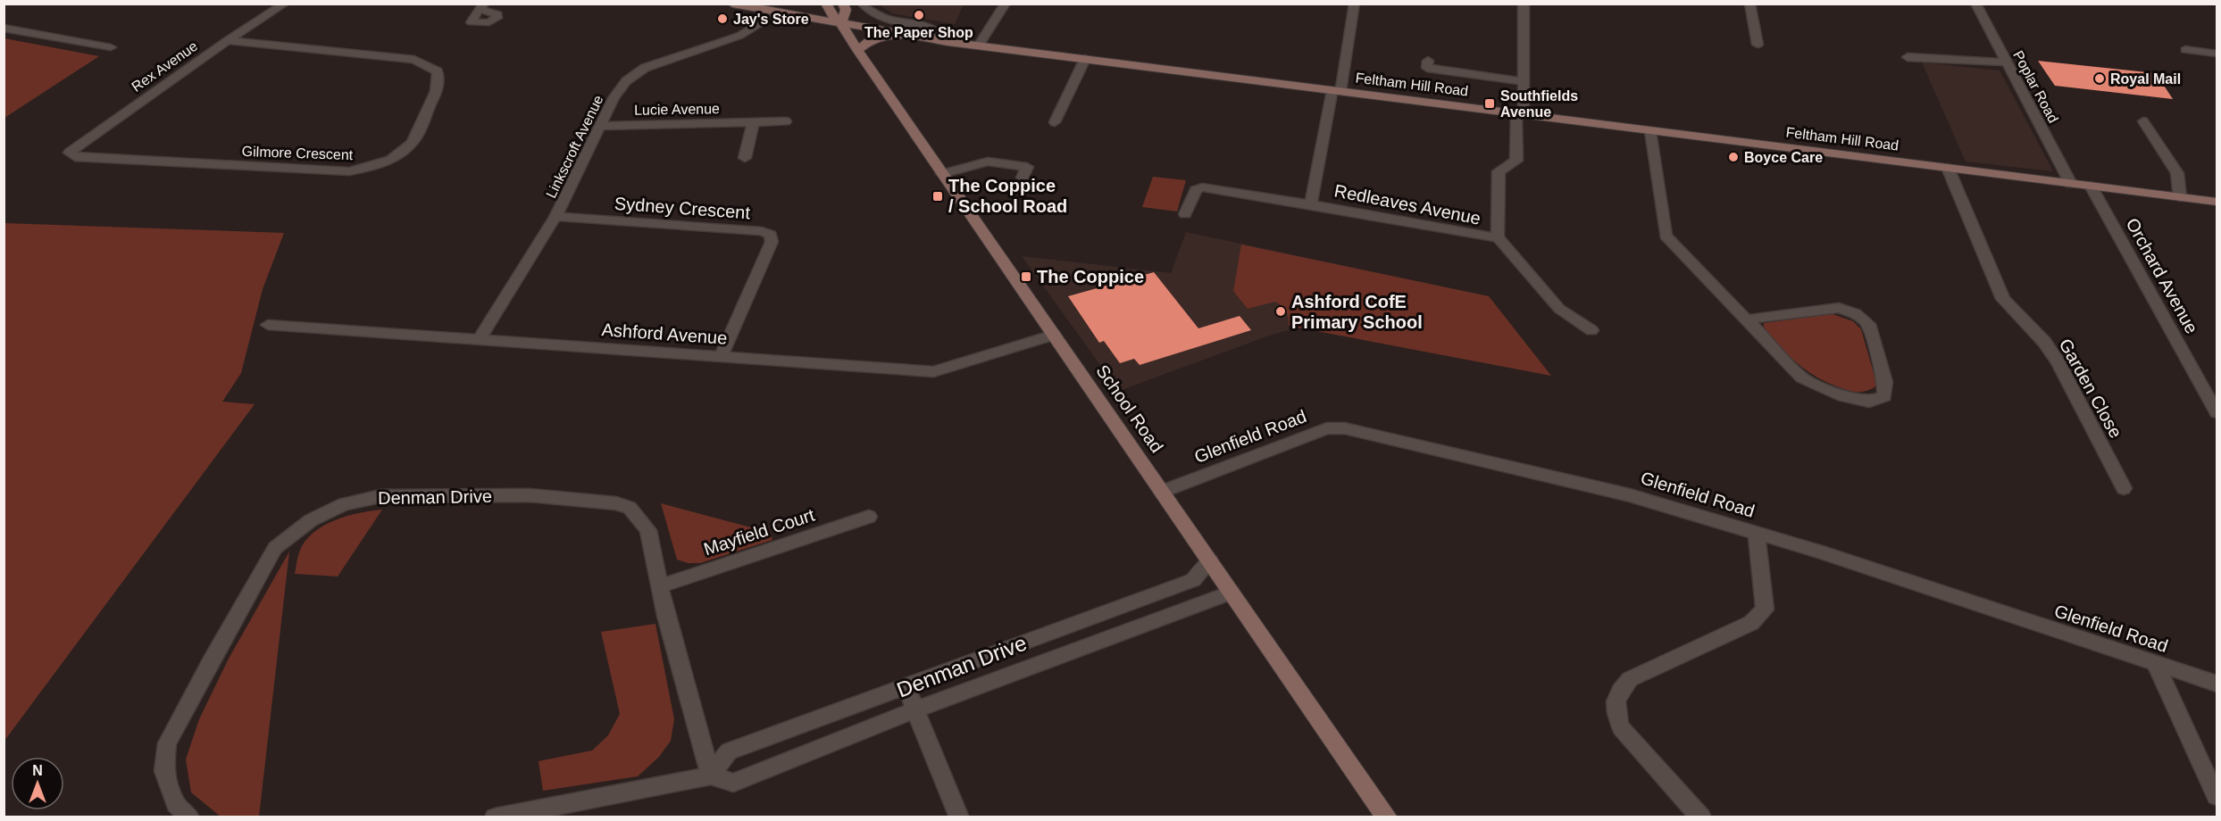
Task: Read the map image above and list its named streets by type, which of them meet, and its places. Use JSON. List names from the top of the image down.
{
  "streets": {
    "street": [
      "Rex Avenue",
      "Feltham Hill Road",
      "Poplar Road",
      "Lucie Avenue",
      "Linkscroft Avenue",
      "Gilmore Crescent",
      "Redleaves Avenue",
      "Sydney Crescent",
      "Orchard Avenue",
      "Ashford Avenue",
      "Garden Close",
      "School Road",
      "Glenfield Road",
      "Denman Drive",
      "Mayfield Court"
    ]
  },
  "crossings": [
    ["Rex Avenue", "Gilmore Crescent"],
    ["Feltham Hill Road", "Poplar Road"],
    ["Feltham Hill Road", "Linkscroft Avenue"],
    ["Feltham Hill Road", "Redleaves Avenue"],
    ["Feltham Hill Road", "Orchard Avenue"],
    ["Feltham Hill Road", "Garden Close"],
    ["Feltham Hill Road", "School Road"],
    ["Lucie Avenue", "Linkscroft Avenue"],
    ["Linkscroft Avenue", "Sydney Crescent"],
    ["Linkscroft Avenue", "Ashford Avenue"],
    ["Sydney Crescent", "Ashford Avenue"],
    ["Ashford Avenue", "School Road"],
    ["School Road", "Glenfield Road"],
    ["School Road", "Denman Drive"],
    ["Denman Drive", "Mayfield Court"]
  ],
  "places": {
    "other": [
      "The Paper Shop",
      "Jay's Store",
      "Royal Mail",
      "Boyce Care",
      "Ashford CofE Primary School"
    ],
    "transit": ["Southfields Avenue", "The Coppice / School Road", "The Coppice"]
  },
  "north": "top"
}
